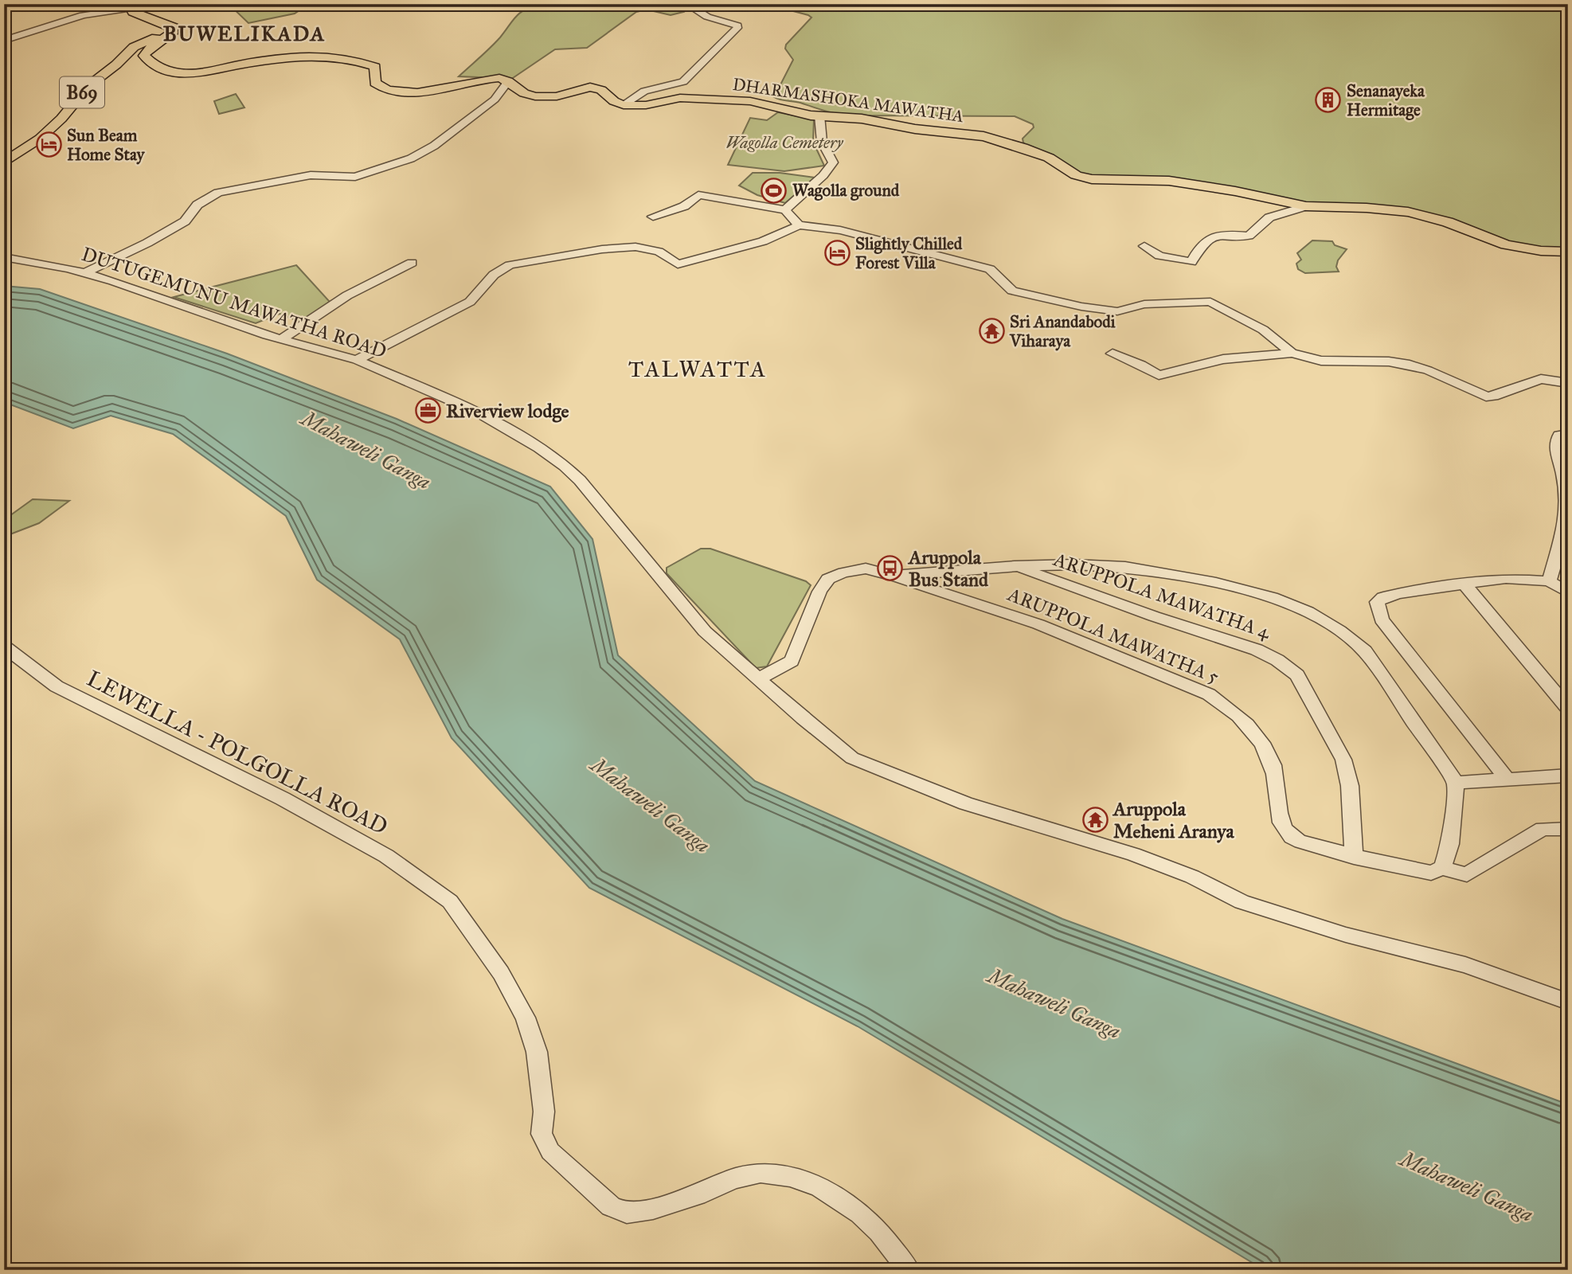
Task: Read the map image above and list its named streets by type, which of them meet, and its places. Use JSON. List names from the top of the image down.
{
  "streets": {
    "main road": ["B69", "DHARMASHOKA MAWATHA"],
    "street": [
      "DUTUGEMUNU MAWATHA ROAD",
      "ARUPPOLA MAWATHA 4",
      "ARUPPOLA MAWATHA 5",
      "LEWELLA - POLGOLLA ROAD"
    ]
  },
  "crossings": [
    ["DUTUGEMUNU MAWATHA ROAD", "ARUPPOLA MAWATHA 5"],
    ["ARUPPOLA MAWATHA 4", "ARUPPOLA MAWATHA 5"]
  ],
  "districts": ["BUWELIKADA", "TALWATTA"],
  "water": ["Mahaweli Ganga"],
  "parks": ["Wagolla Cemetery"],
  "places": {
    "building": ["Senanayeka Hermitage"],
    "hotel": ["Sun Beam Home Stay", "Slightly Chilled Forest Villa"],
    "sports": ["Wagolla ground"],
    "temple": ["Sri Anandabodi Viharaya", "Aruppola Meheni Aranya"],
    "office": ["Riverview lodge"],
    "bus stop": ["Aruppola Bus Stand"]
  }
}
